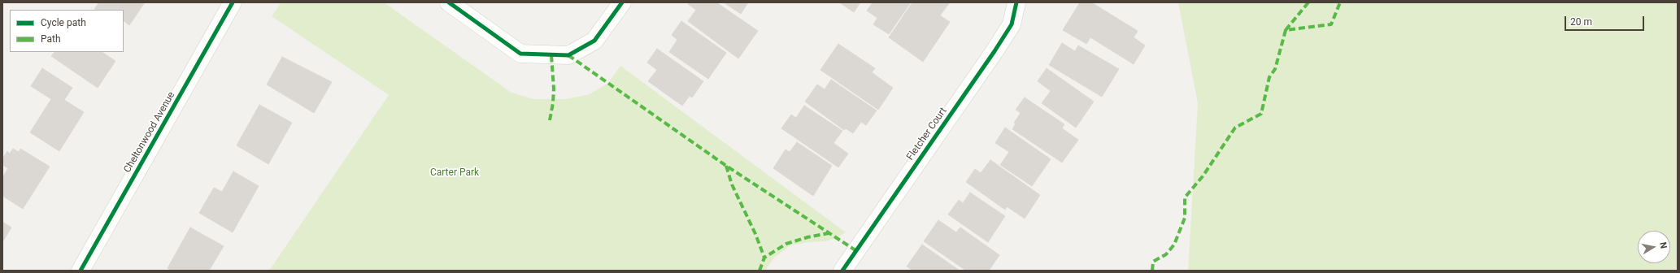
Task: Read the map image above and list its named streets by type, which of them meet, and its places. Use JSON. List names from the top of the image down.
{
  "streets": {
    "street": ["Cheltonwood Avenue", "Fletcher Court"]
  },
  "parks": ["Carter Park"],
  "legend": ["Cycle path", "Path"],
  "scale_bar": "20 m",
  "north": "right"
}
